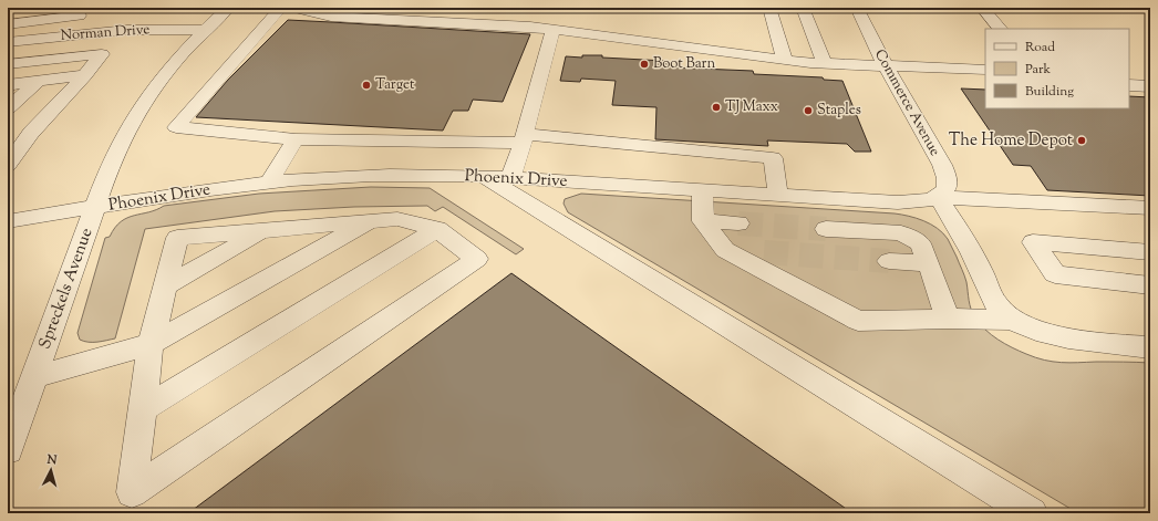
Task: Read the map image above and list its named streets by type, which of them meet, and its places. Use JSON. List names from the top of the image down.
{
  "streets": {
    "street": [
      "Norman Drive",
      "Commerce Avenue",
      "Phoenix Drive",
      "Spreckels Avenue"
    ]
  },
  "crossings": [
    ["Norman Drive", "Spreckels Avenue"],
    ["Commerce Avenue", "Phoenix Drive"],
    ["Phoenix Drive", "Spreckels Avenue"]
  ],
  "places": [
    "Boot Barn",
    "Target",
    "TJ Maxx",
    "Staples",
    "The Home Depot"
  ],
  "legend": ["Road", "Park", "Building"],
  "north": "top"
}
